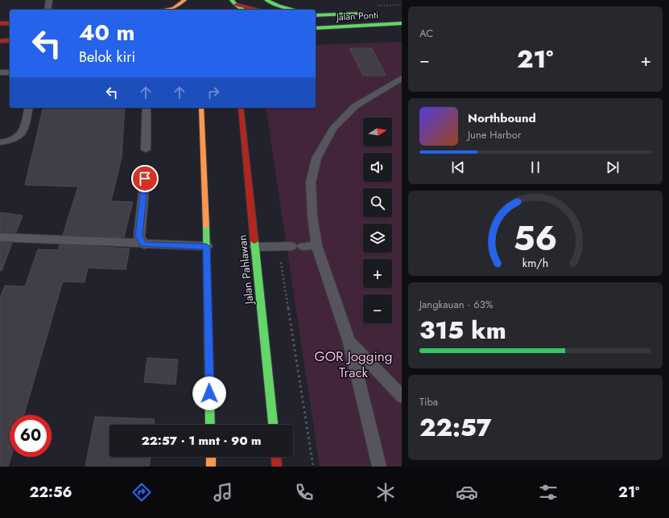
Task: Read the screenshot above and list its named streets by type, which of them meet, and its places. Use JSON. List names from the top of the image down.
{
  "streets": {
    "main road": ["Jalan Ponti", "Jalan Pahlawan"]
  },
  "parks": ["GOR Jogging Track"],
  "north": "right",
  "page": {
    "tile": [
      "AC",
      ["Jangkauan · 63%", "315 km"],
      ["Tiba", "22:57"]
    ],
    "turn": ["40 m", "Belok kiri"],
    "heat": ["−", "21°", "+"],
    "song": ["Northbound", "June Harbor"],
    "map_buttons": ["+", "−"],
    "limit": "60",
    "trip": "22:57 · 1 mnt · 90 m",
    "tabs": ["22:56", "21°"],
    "gauge": ["56", "km/h"]
  }
}
